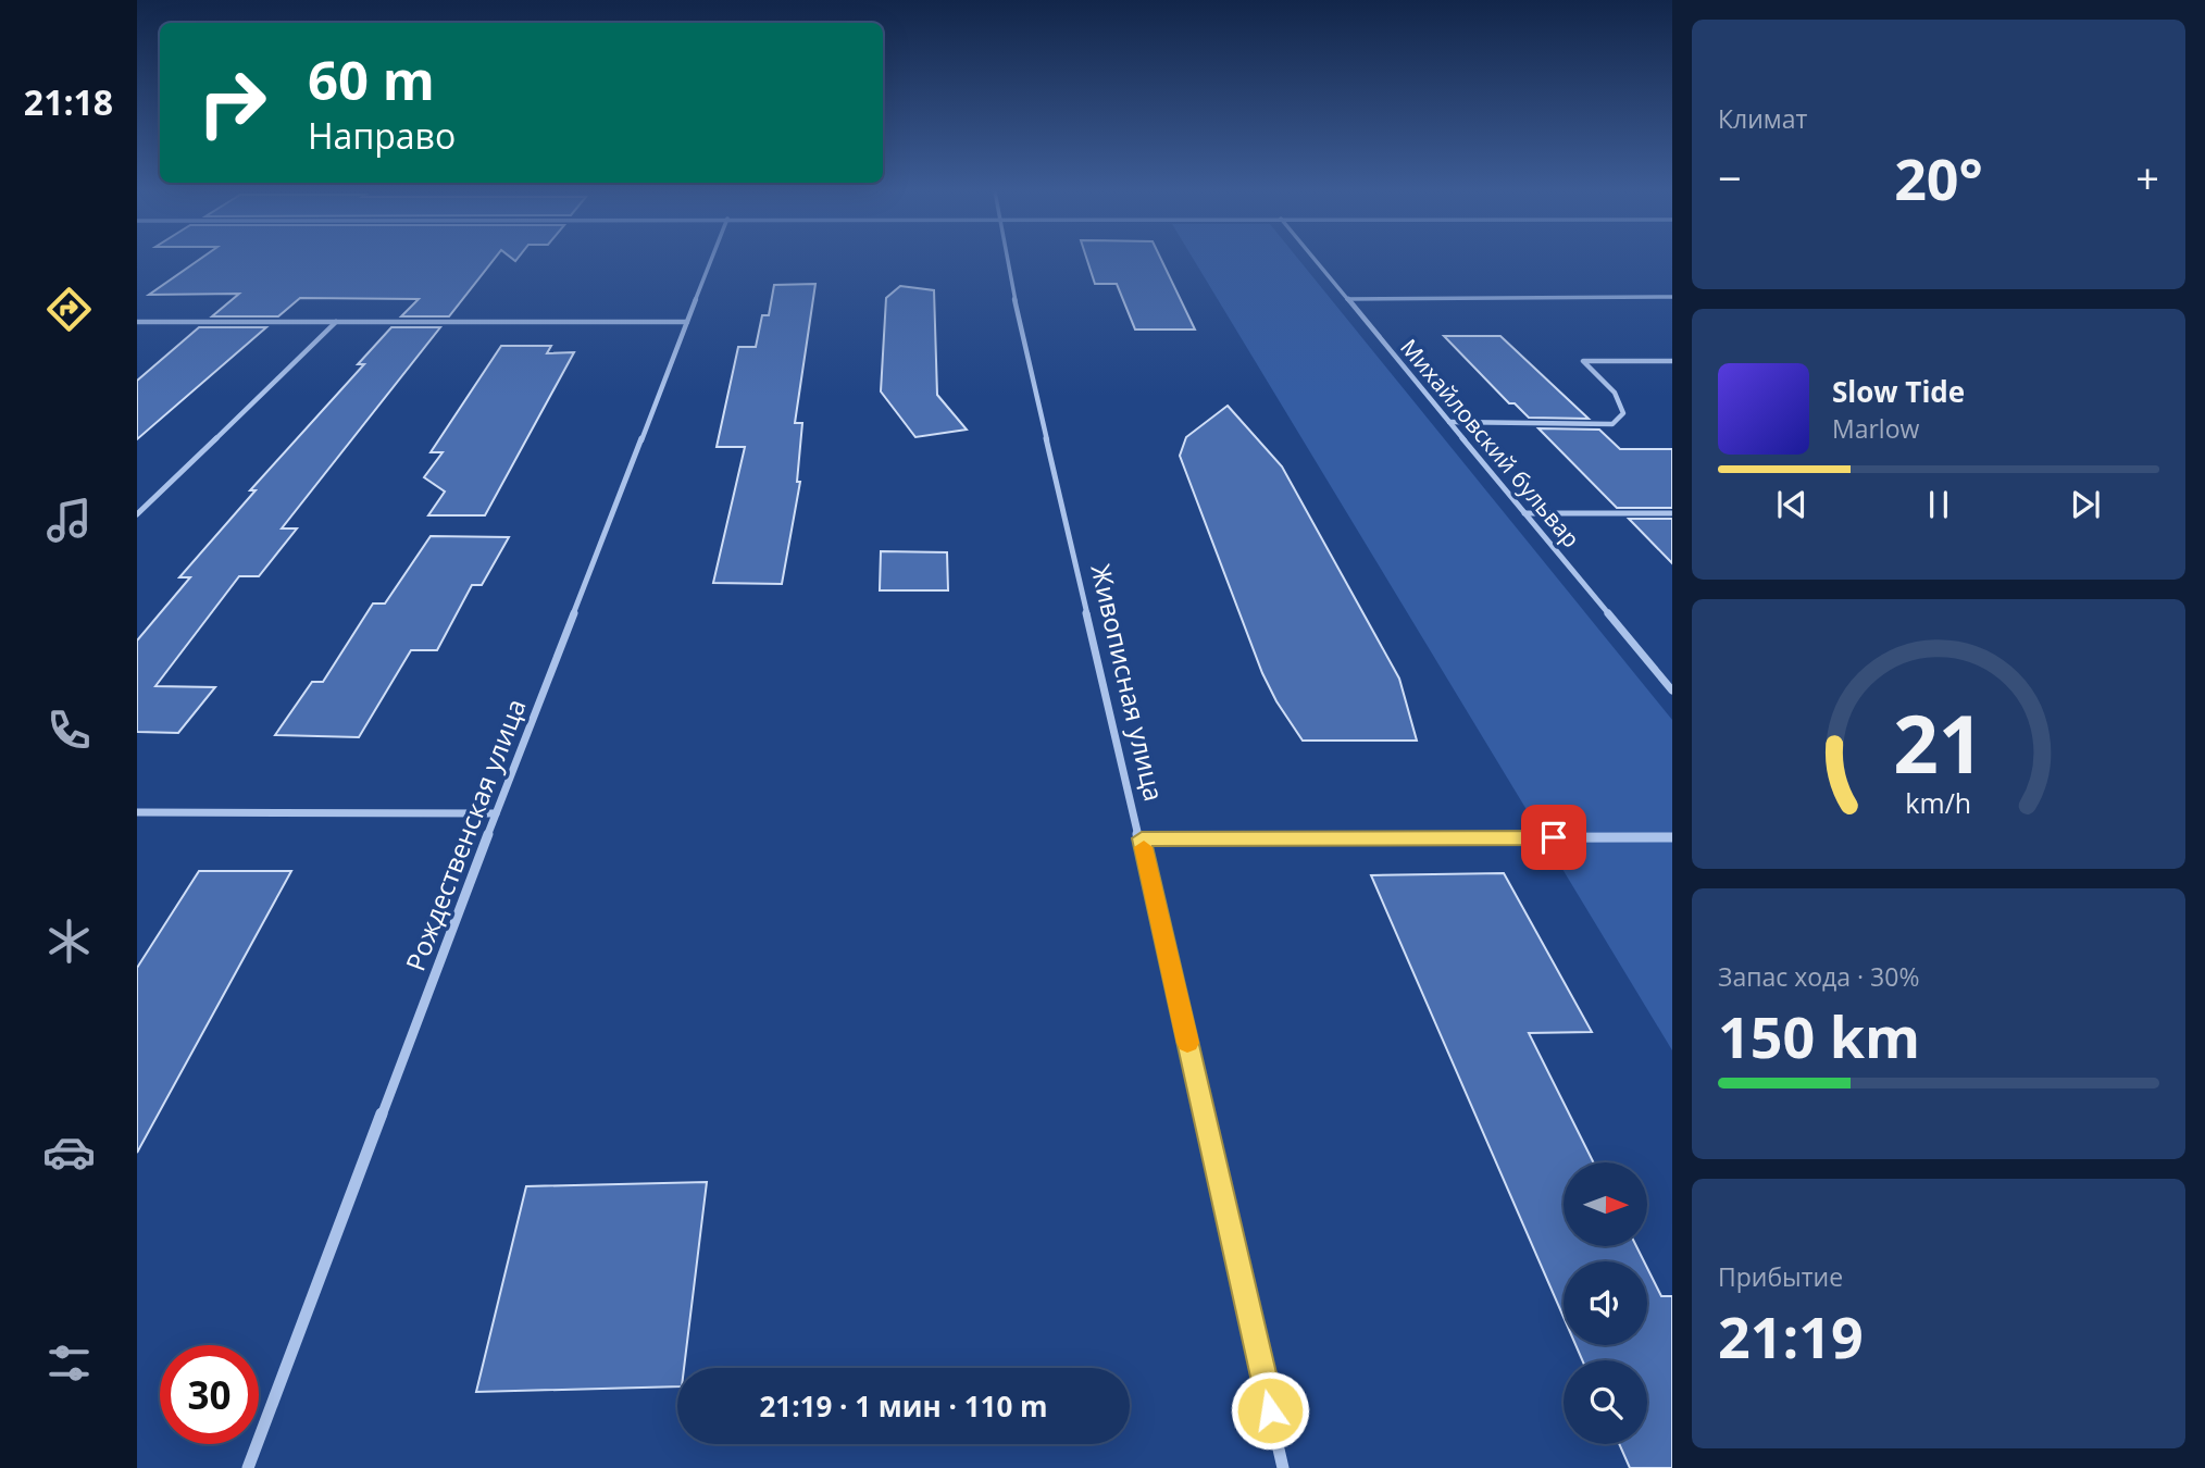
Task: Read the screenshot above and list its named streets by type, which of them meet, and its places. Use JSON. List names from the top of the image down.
{
  "streets": {
    "street": ["Михайловский бульвар", "Живописная улица", "Рождественская улица"]
  },
  "north": "right",
  "page": {
    "tabs": "21:18",
    "tile": [
      "Климат",
      ["Запас хода · 30%", "150 km"],
      ["Прибытие", "21:19"]
    ],
    "turn": ["60 m", "Направо"],
    "heat": ["−", "20°", "+"],
    "song": ["Slow Tide", "Marlow"],
    "limit": "30",
    "trip": "21:19 · 1 мин · 110 m",
    "gauge": ["21", "km/h"]
  }
}
